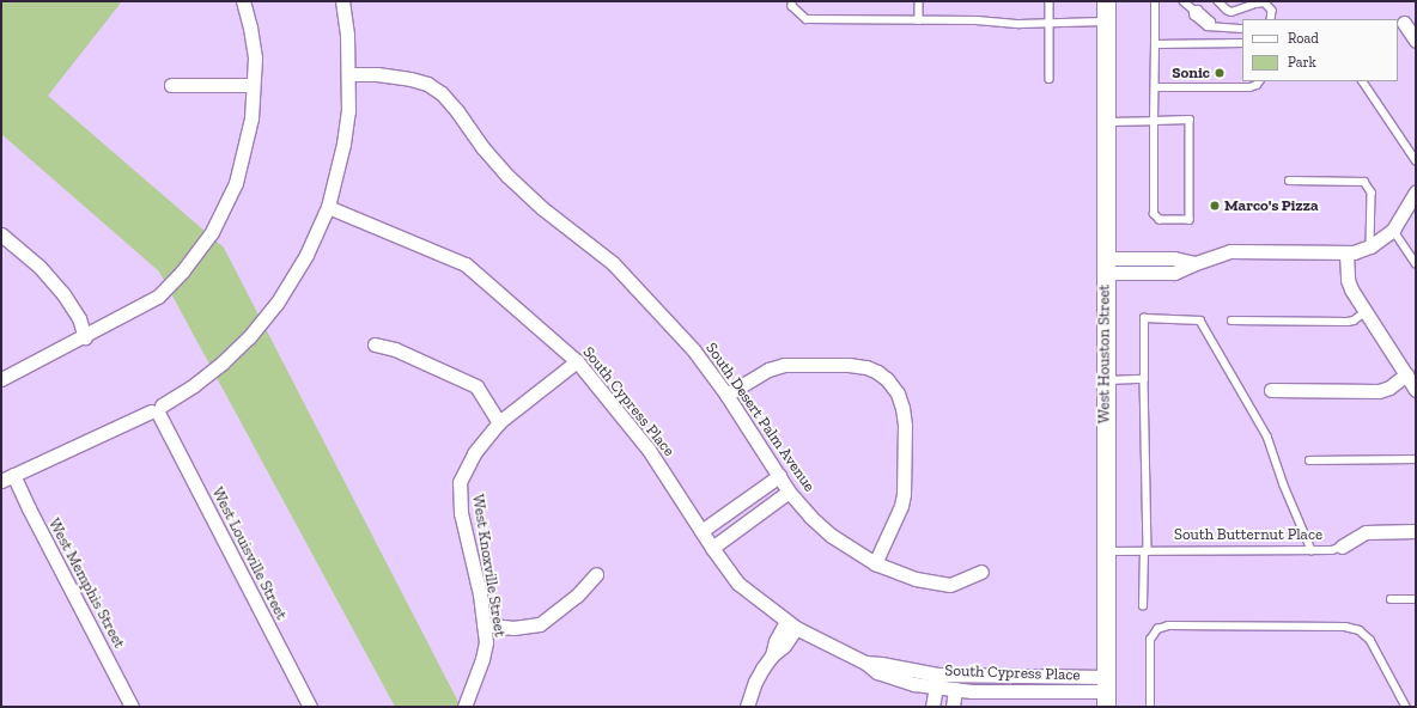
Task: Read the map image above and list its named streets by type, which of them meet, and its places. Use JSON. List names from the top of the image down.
{
  "streets": {
    "main road": ["West Houston Street"],
    "street": [
      "South Cypress Place",
      "South Desert Palm Avenue",
      "South Butternut Place",
      "West Louisville Street",
      "West Knoxville Street",
      "West Memphis Street"
    ]
  },
  "crossings": [
    ["West Houston Street", "South Cypress Place"],
    ["West Houston Street", "South Butternut Place"],
    ["South Cypress Place", "West Knoxville Street"]
  ],
  "places": ["Sonic", "Marco's Pizza"],
  "legend": ["Road", "Park"]
}
